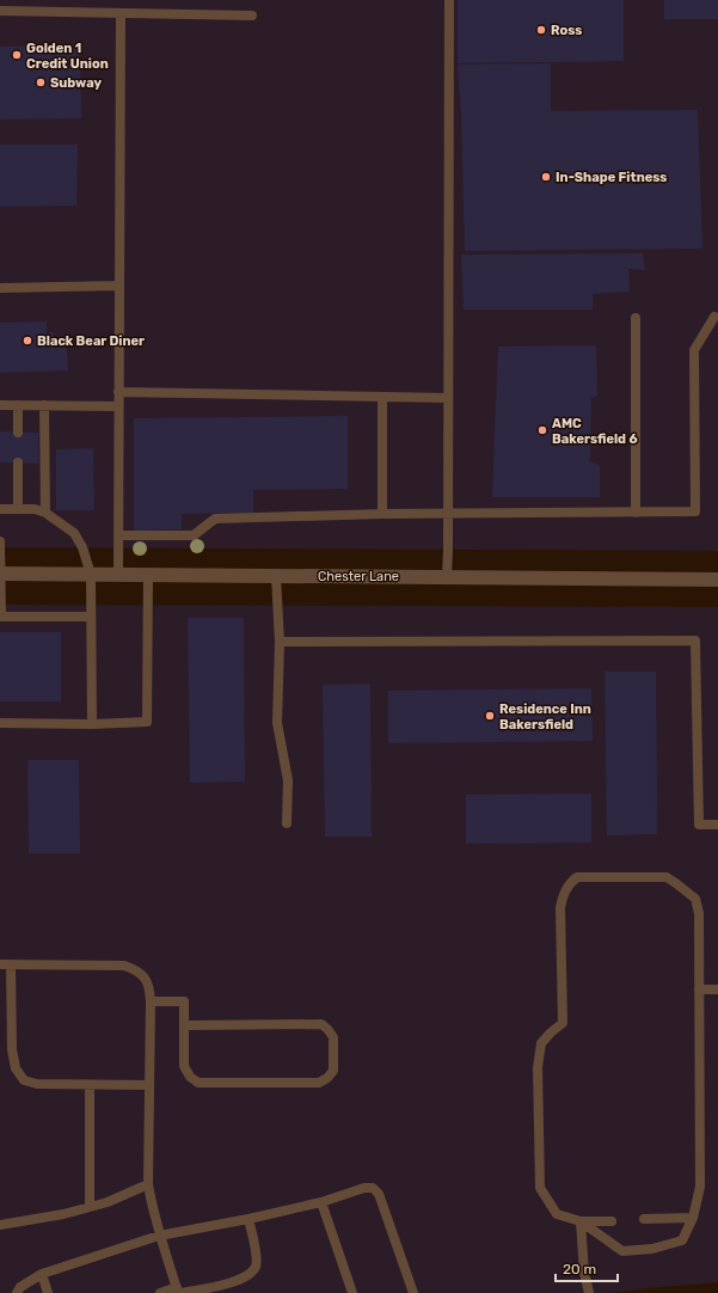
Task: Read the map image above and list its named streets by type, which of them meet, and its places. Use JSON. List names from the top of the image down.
{
  "streets": {
    "street": ["Chester Lane"]
  },
  "places": [
    "Ross",
    "Golden 1 Credit Union",
    "Subway",
    "In-Shape Fitness",
    "Black Bear Diner",
    "AMC Bakersfield 6",
    "Residence Inn Bakersfield"
  ],
  "scale_bar": "20 m"
}
